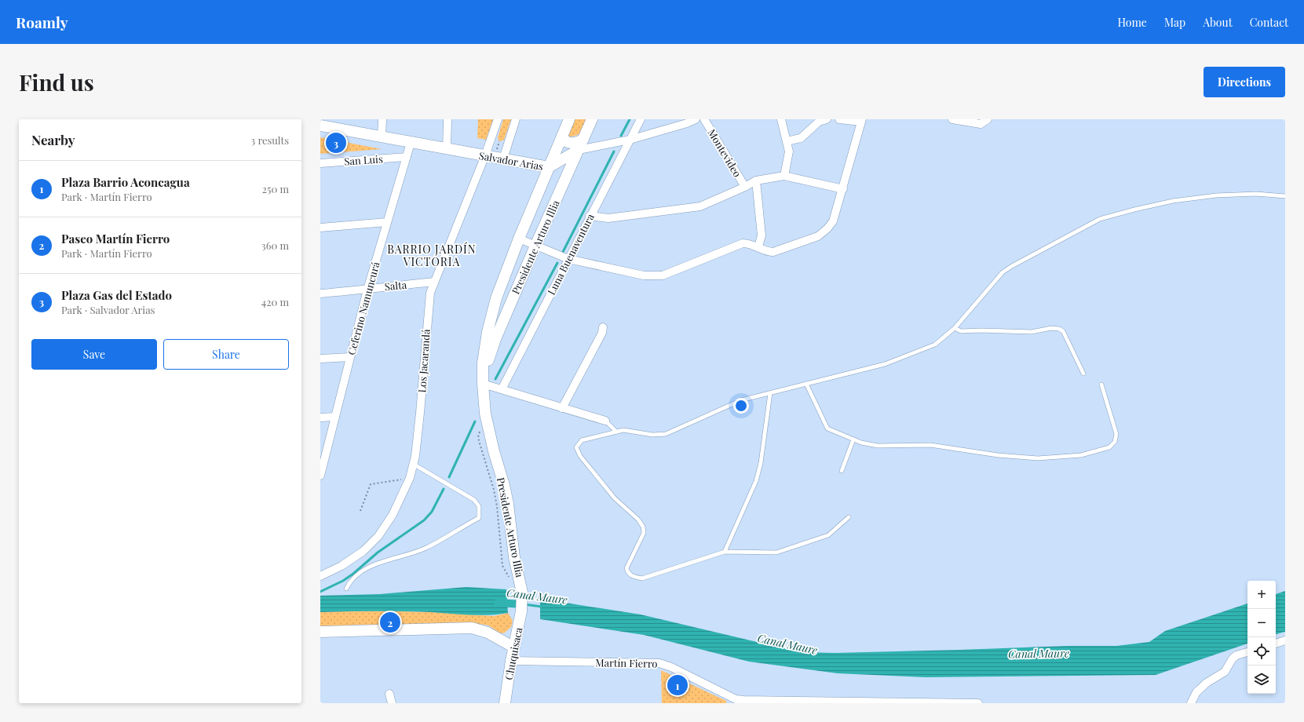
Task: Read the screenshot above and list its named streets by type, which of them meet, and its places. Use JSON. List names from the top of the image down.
{
  "streets": {
    "street": [
      "Montevideo",
      "San Luis",
      "Salvador Arias",
      "Presidente Arturo Illia",
      "Luna Buenaventura",
      "Salta",
      "Ceferino Namuncurá",
      "Los Jacarandá",
      "Chuquisaca",
      "Martín Fierro"
    ]
  },
  "crossings": [
    ["San Luis", "Ceferino Namuncurá"],
    ["Salvador Arias", "Presidente Arturo Illia"],
    ["Salvador Arias", "Luna Buenaventura"],
    ["Salvador Arias", "Ceferino Namuncurá"],
    ["Salvador Arias", "Los Jacarandá"],
    ["Presidente Arturo Illia", "Chuquisaca"],
    ["Salta", "Ceferino Namuncurá"],
    ["Salta", "Los Jacarandá"],
    ["Chuquisaca", "Martín Fierro"]
  ],
  "districts": ["BARRIO JARDÍN VICTORIA"],
  "water": ["Canal Maure"],
  "page": {
    "header": "Roamly",
    "nav": [
      "Home",
      "Map",
      "About",
      "Contact"
    ],
    "buttons": [
      "Directions",
      ["Save", "Share"]
    ],
    "title": "Find us",
    "heading": ["Nearby", "3 results"],
    "pins": ["3", "2", "1"],
    "list": [
      {
        "mark": "1",
        "name": "Plaza Barrio Aconcagua",
        "note": "Park · Martín Fierro",
        "value": "250 m"
      },
      {
        "mark": "2",
        "name": "Paseo Martín Fierro",
        "note": "Park · Martín Fierro",
        "value": "360 m"
      },
      {
        "mark": "3",
        "name": "Plaza Gas del Estado",
        "note": "Park · Salvador Arias",
        "value": "420 m"
      }
    ],
    "map_buttons": ["+", "−"]
  }
}
